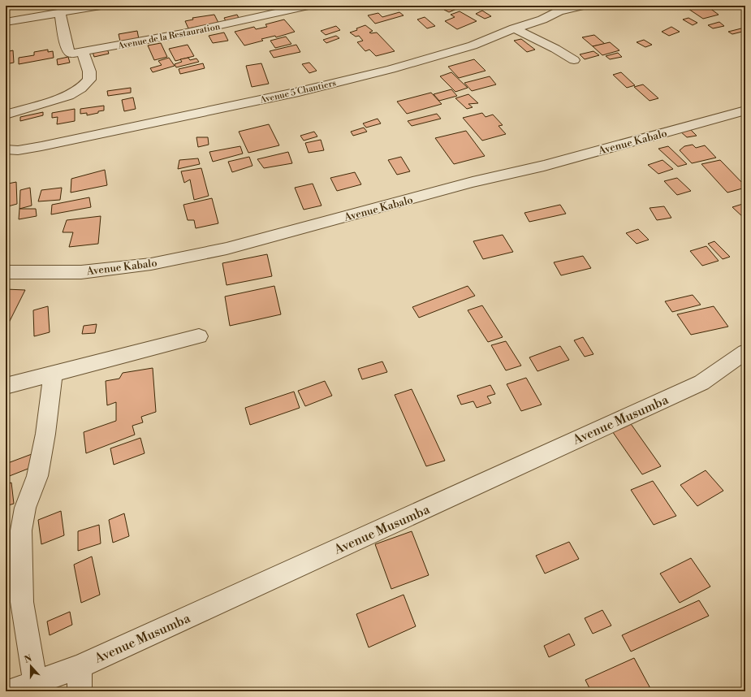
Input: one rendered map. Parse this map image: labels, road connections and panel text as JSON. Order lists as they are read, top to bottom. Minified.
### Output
{"streets":{"street":["Avenue de la Restauration","Avenue 5 Chantiers","Avenue Kabalo","Avenue Musumba"]},"north":"top"}
